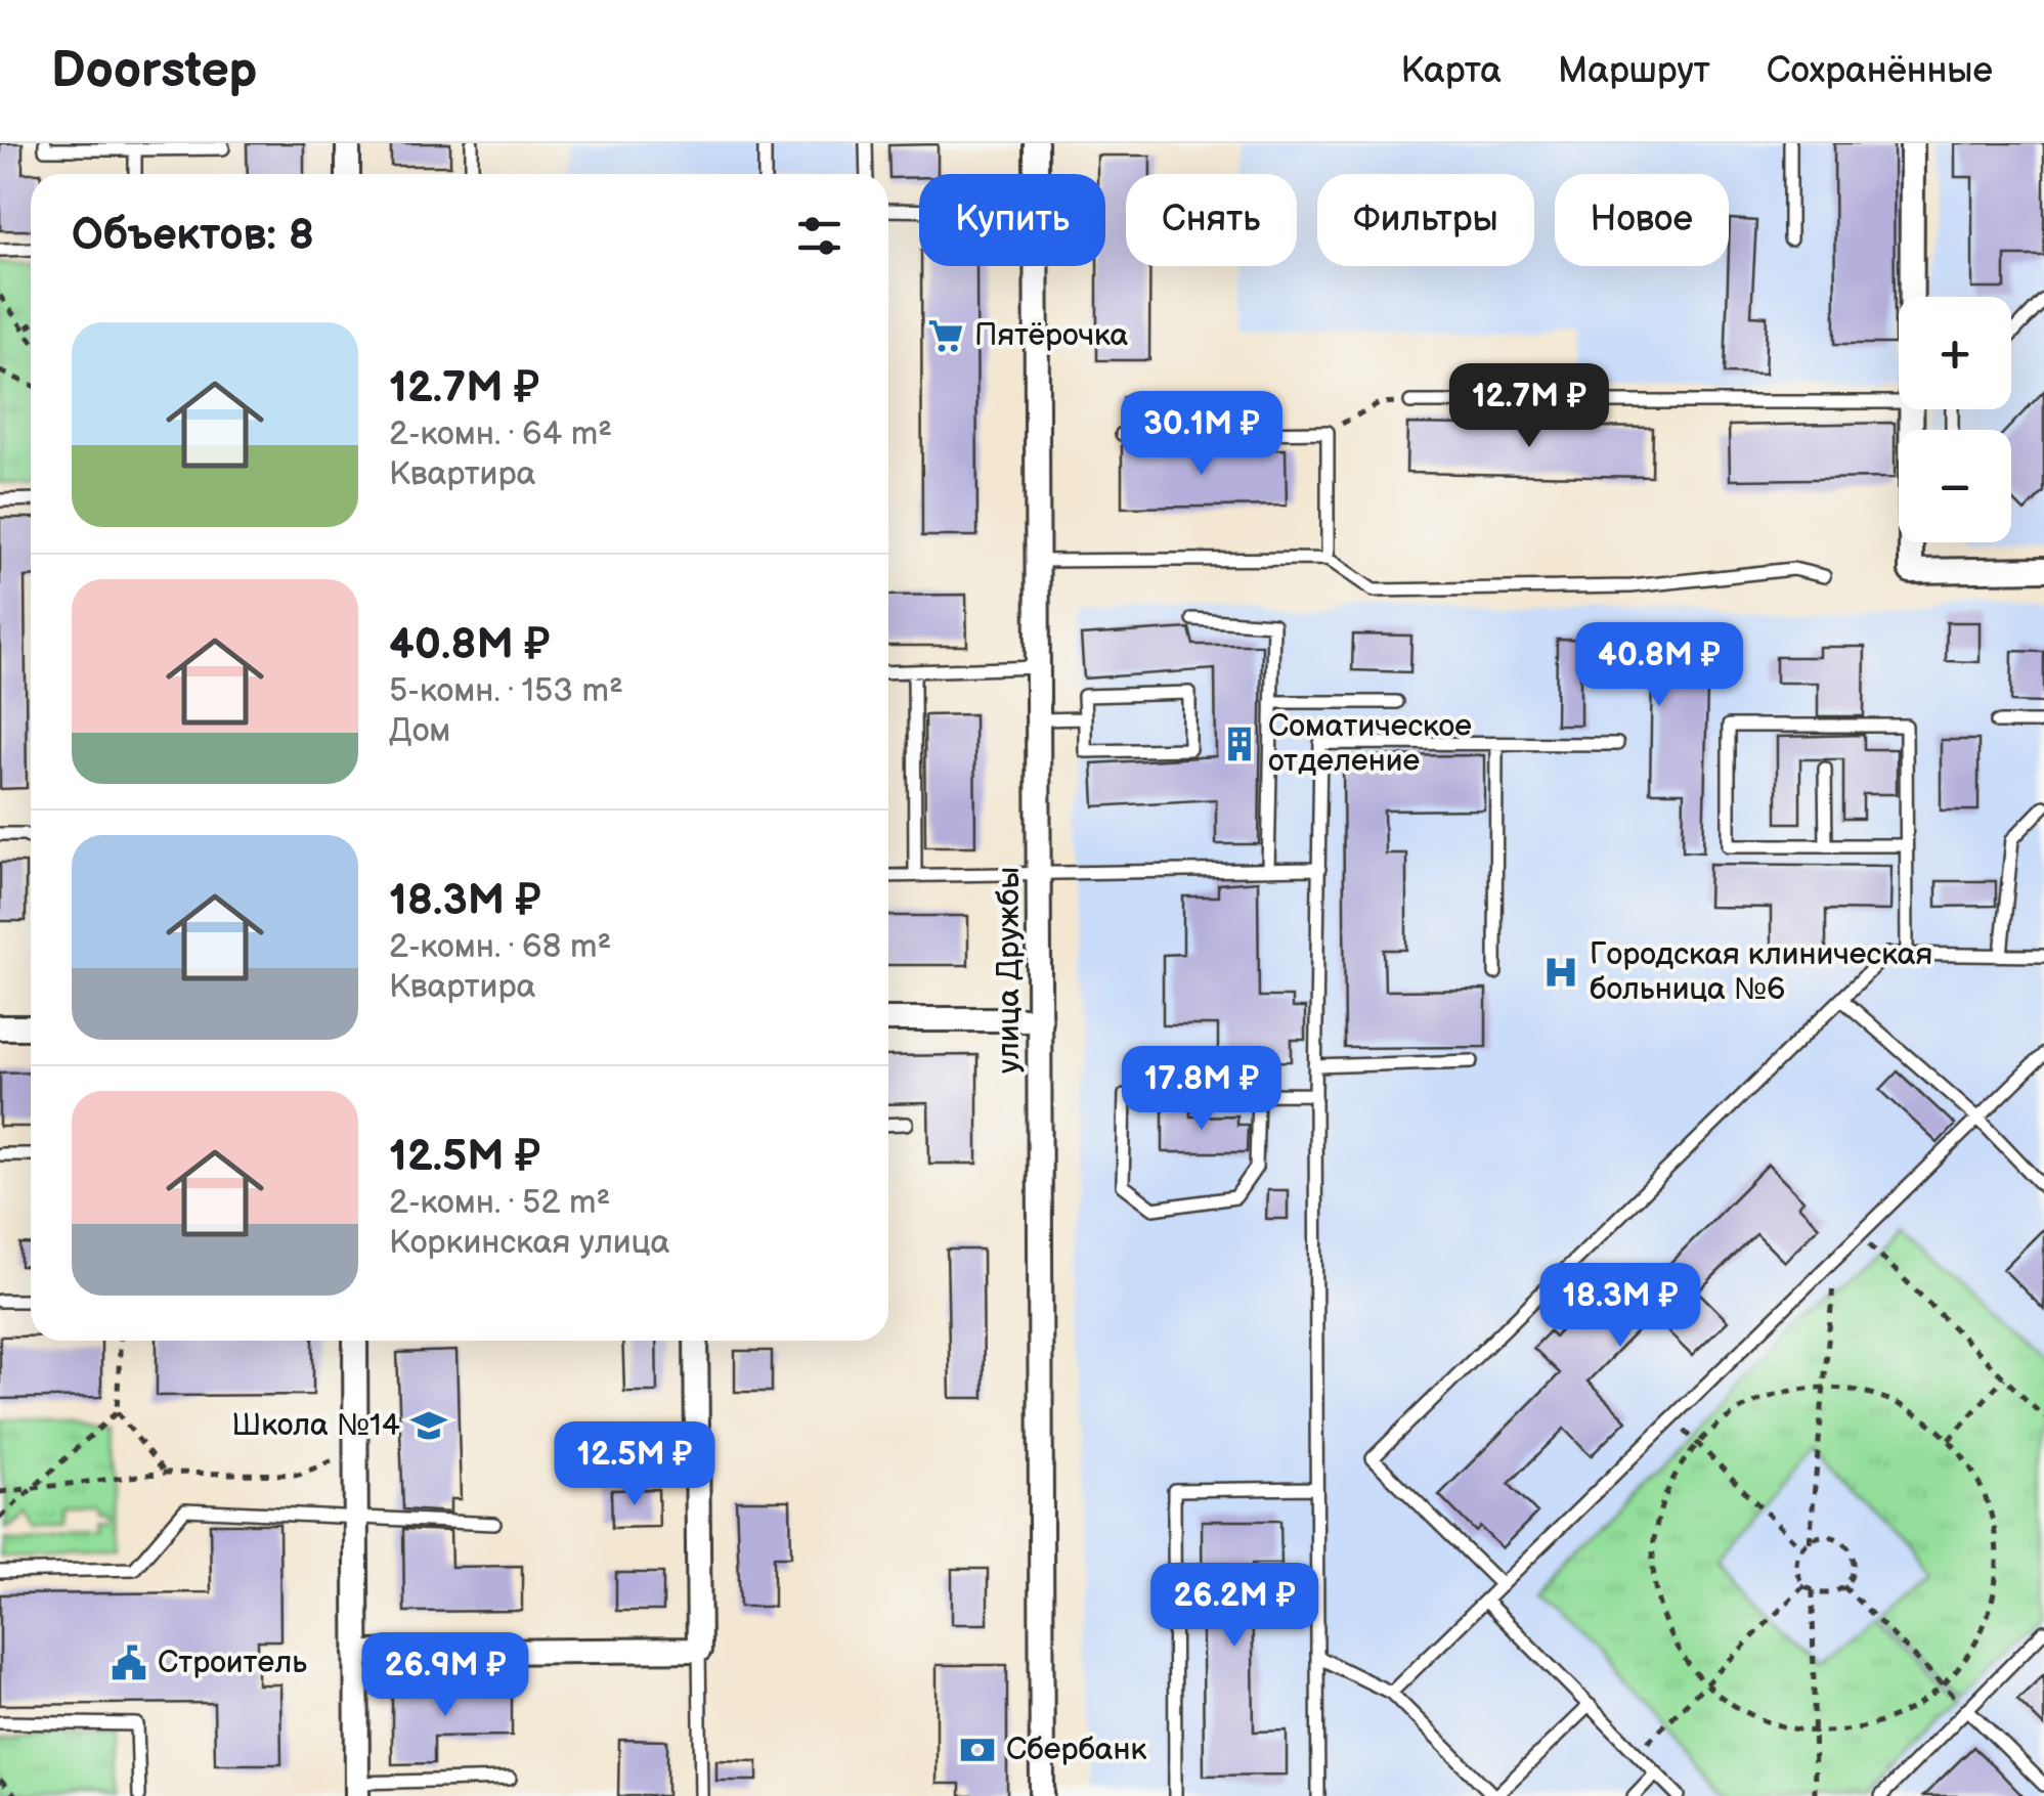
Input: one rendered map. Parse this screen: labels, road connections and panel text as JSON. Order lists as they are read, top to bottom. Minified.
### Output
{"streets":{"street":["улица Дружбы"]},"places":{"supermarket":["Пятёрочка"],"building":["Соматическое отделение"],"hospital":["Городская клиническая больница №6"],"school or university":["Школа №14"],"public building":["Строитель"],"bank":["Сбербанк"]},"page":{"header":"Doorstep","nav":["Карта","Маршрут","Сохранённые"],"chip":["Купить","Снять","Фильтры","Новое"],"heading":"Объектов: 8","map_buttons":["+","−"],"list":[{"name":"12.7M ₽","note":"2-комн. · 64 m² · Квартира"},{"name":"40.8M ₽","note":"5-комн. · 153 m² · Дом"},{"name":"18.3M ₽","note":"2-комн. · 68 m² · Квартира"},{"name":"12.5M ₽","note":"2-комн. · 52 m² · Коркинская улица"}],"price":["12.7M ₽","30.1M ₽","40.8M ₽","17.8M ₽","18.3M ₽","12.5M ₽","26.2M ₽","26.9M ₽"]}}
